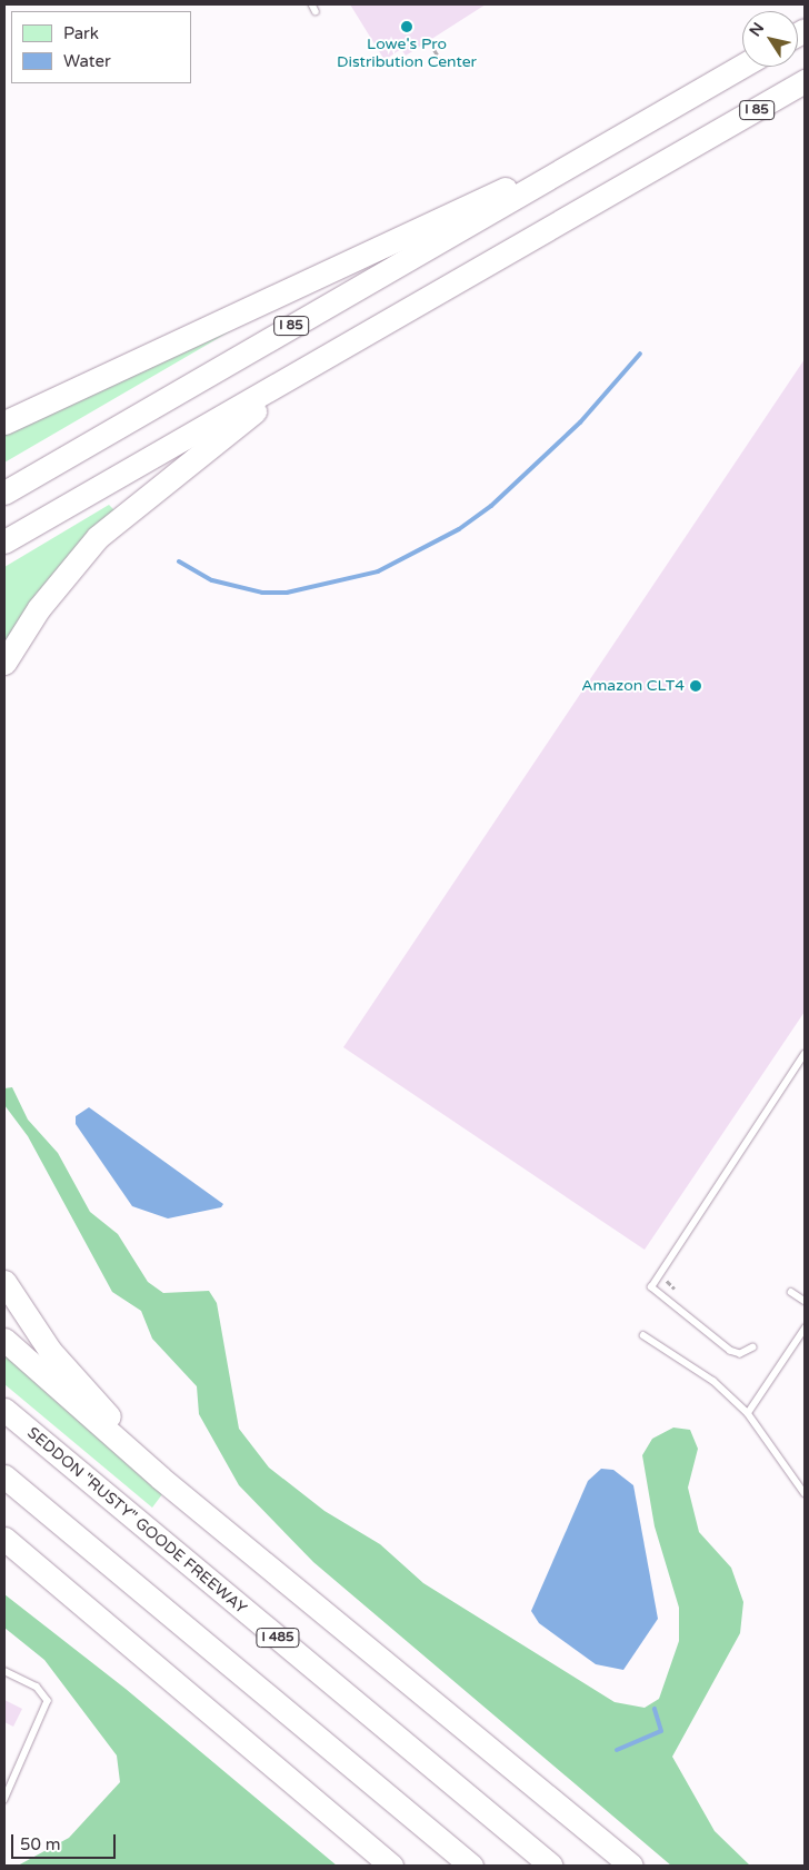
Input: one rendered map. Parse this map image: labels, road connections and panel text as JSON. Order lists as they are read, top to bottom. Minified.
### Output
{"streets":{"highway":["I 85","SEDDON \"RUSTY\" GOODE FREEWAY","I 485"]},"places":["Lowe's Pro Distribution Center","Amazon CLT4"],"legend":["Park","Water"],"scale_bar":"50 m","north":"top left"}
